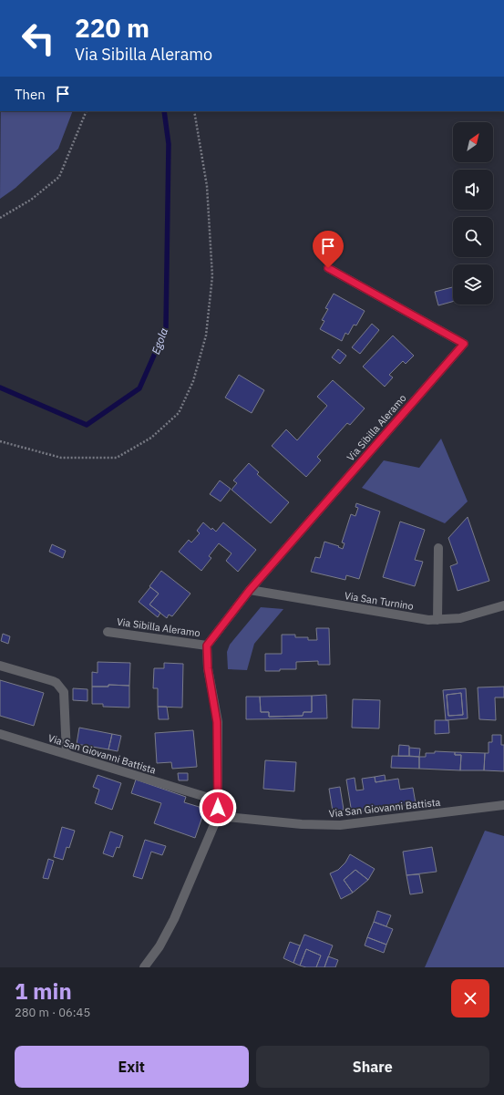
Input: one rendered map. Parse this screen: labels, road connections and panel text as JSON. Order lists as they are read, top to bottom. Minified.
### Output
{"streets":{"street":["Via Sibilla Aleramo","Via San Turnino","Via San Giovanni Battista"]},"crossings":[["Via Sibilla Aleramo","Via San Turnino"],["Via Sibilla Aleramo","Via San Giovanni Battista"]],"water":["Egola"],"north":"top right","page":{"turn":["220 m","Via Sibilla Aleramo"],"then":"Then","heading":["1 min","280 m · 06:45"],"buttons":["Exit","Share"]}}
